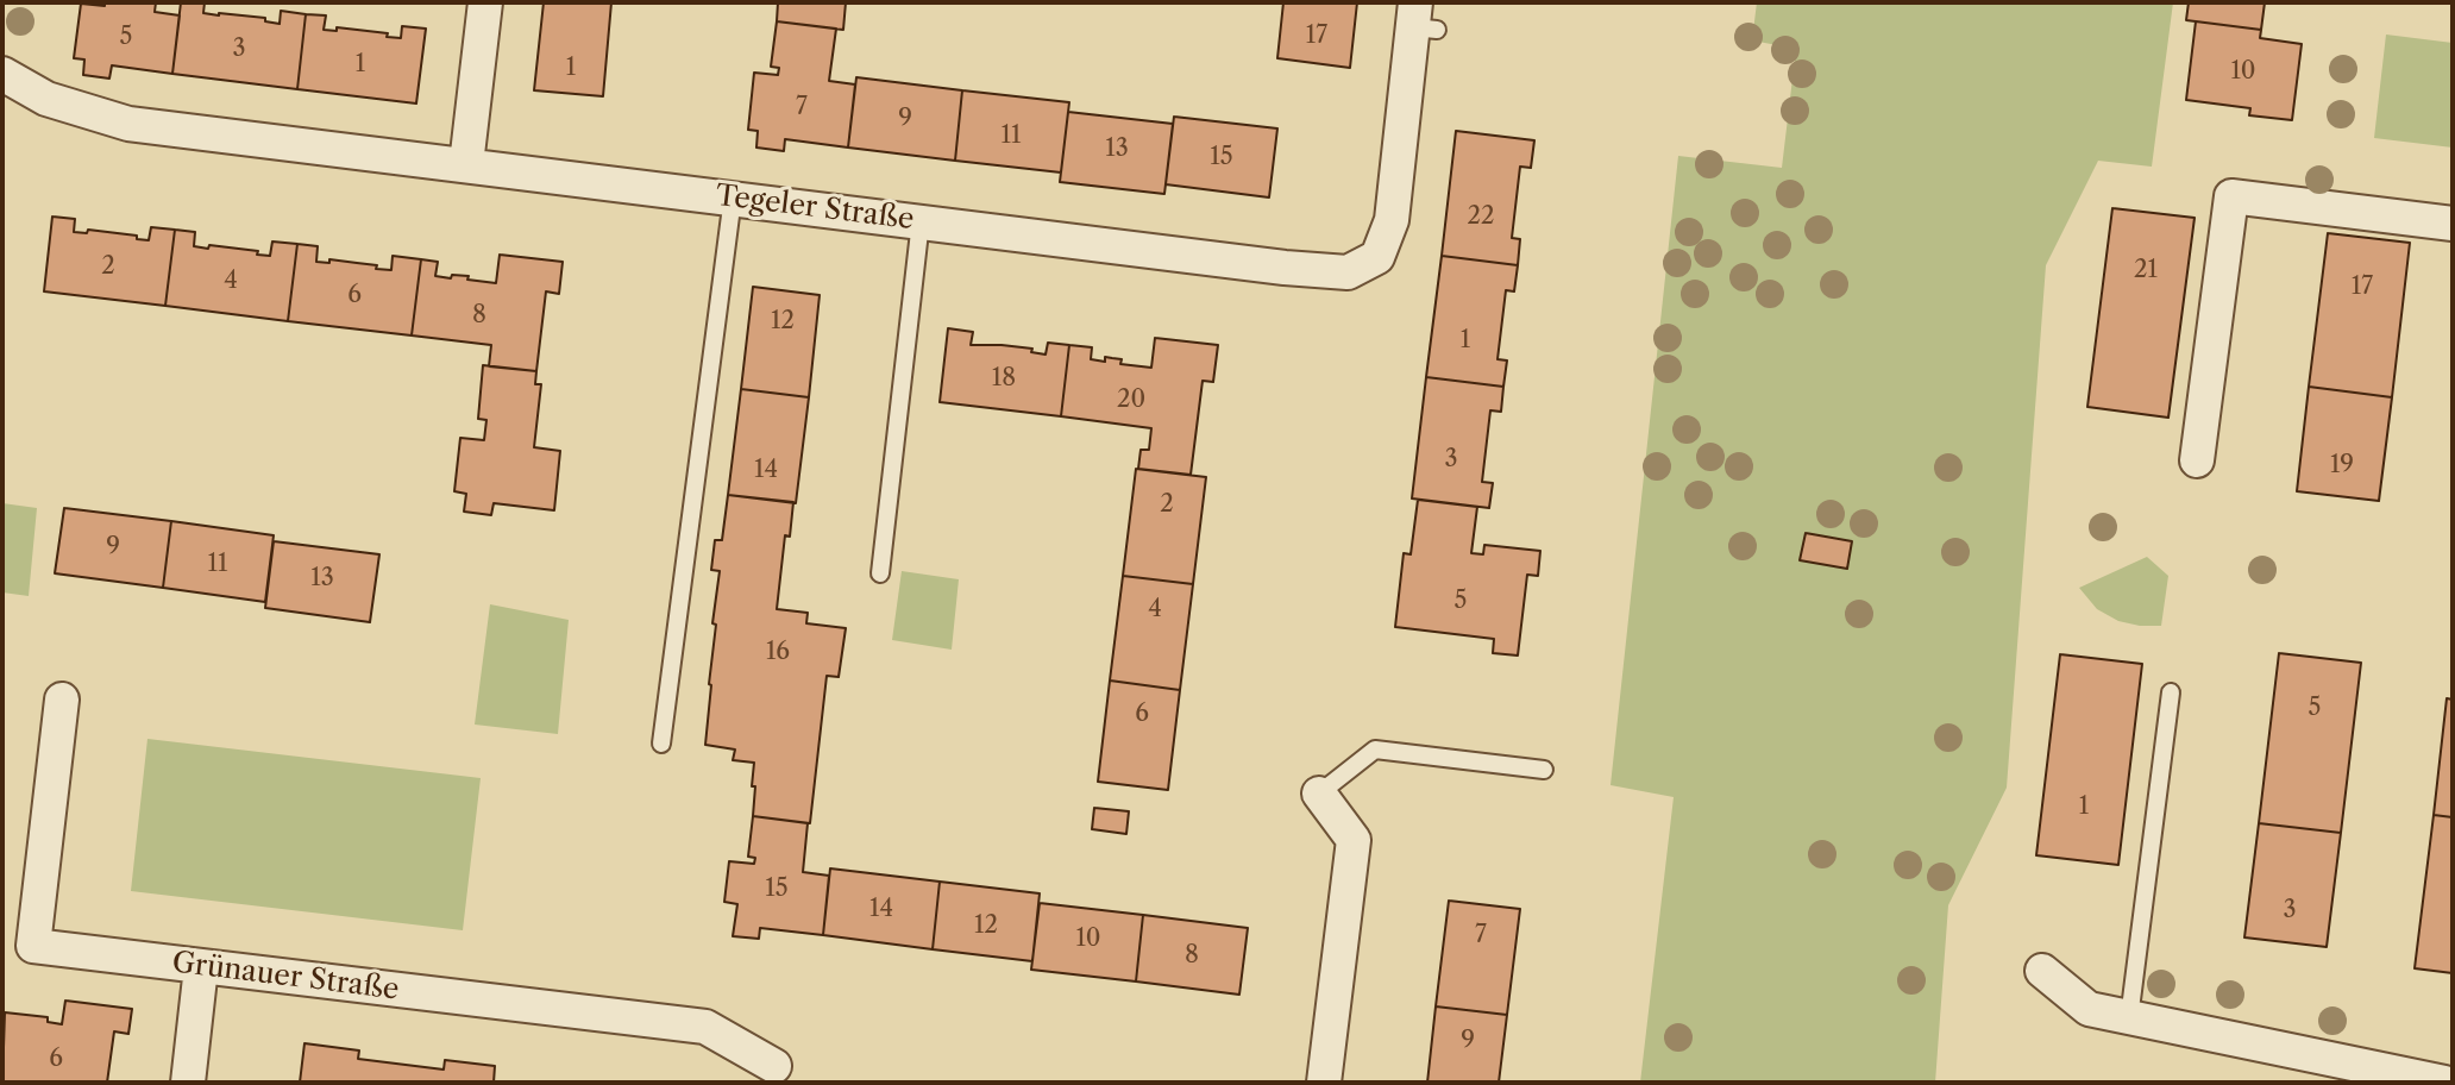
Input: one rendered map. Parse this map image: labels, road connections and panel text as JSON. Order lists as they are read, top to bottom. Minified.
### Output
{"streets":{"street":["Tegeler Straße","Grünauer Straße"]},"house_numbers":["17","5","3","1","1","10","7","9","11","13","15","22","2","21","4","17","6","8","12","1","18","20","3","19","14","2","9","11","13","5","4","16","5","6","1","15","14","3","12","7","10","8","9","6"]}
